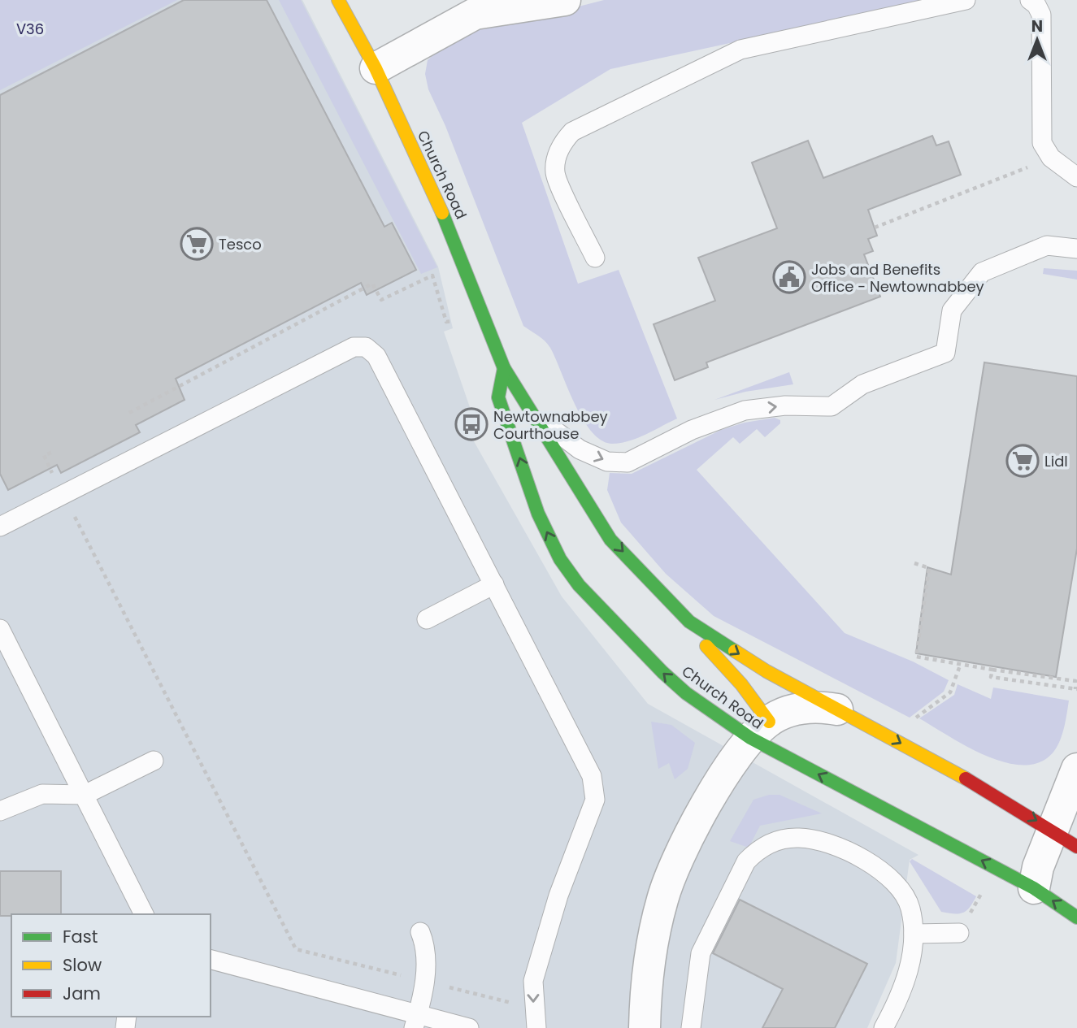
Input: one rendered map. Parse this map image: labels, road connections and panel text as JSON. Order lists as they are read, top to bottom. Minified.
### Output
{"streets":{"street":["Church Road"]},"parks":["V36"],"places":{"supermarket":["Tesco","Lidl"],"public building":["Jobs and Benefits Office - Newtownabbey"],"bus stop":["Newtownabbey Courthouse"]},"legend":["Fast","Slow","Jam"],"north":"top"}
